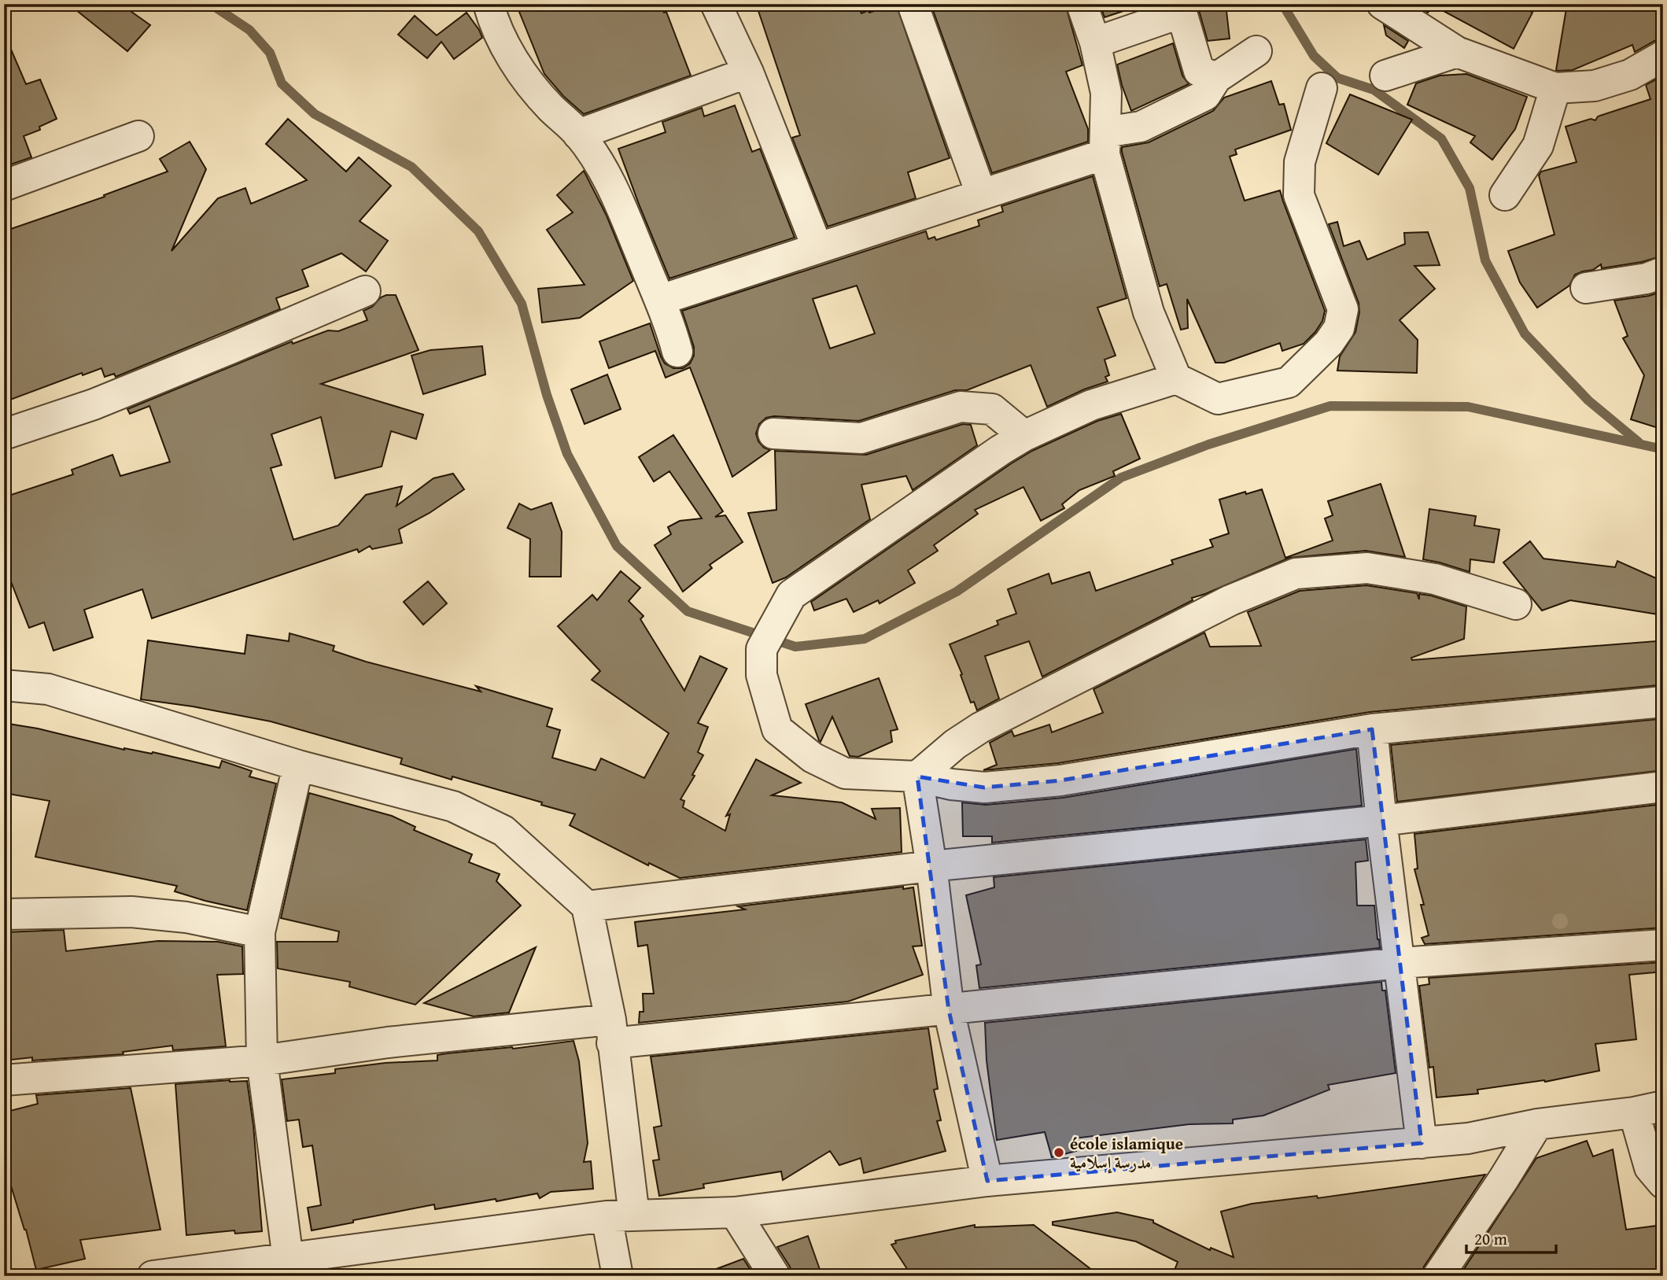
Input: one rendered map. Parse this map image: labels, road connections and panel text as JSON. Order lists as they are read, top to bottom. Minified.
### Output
{"places":["école islamique مدرسة إسلامية"],"scale_bar":"20 m"}
